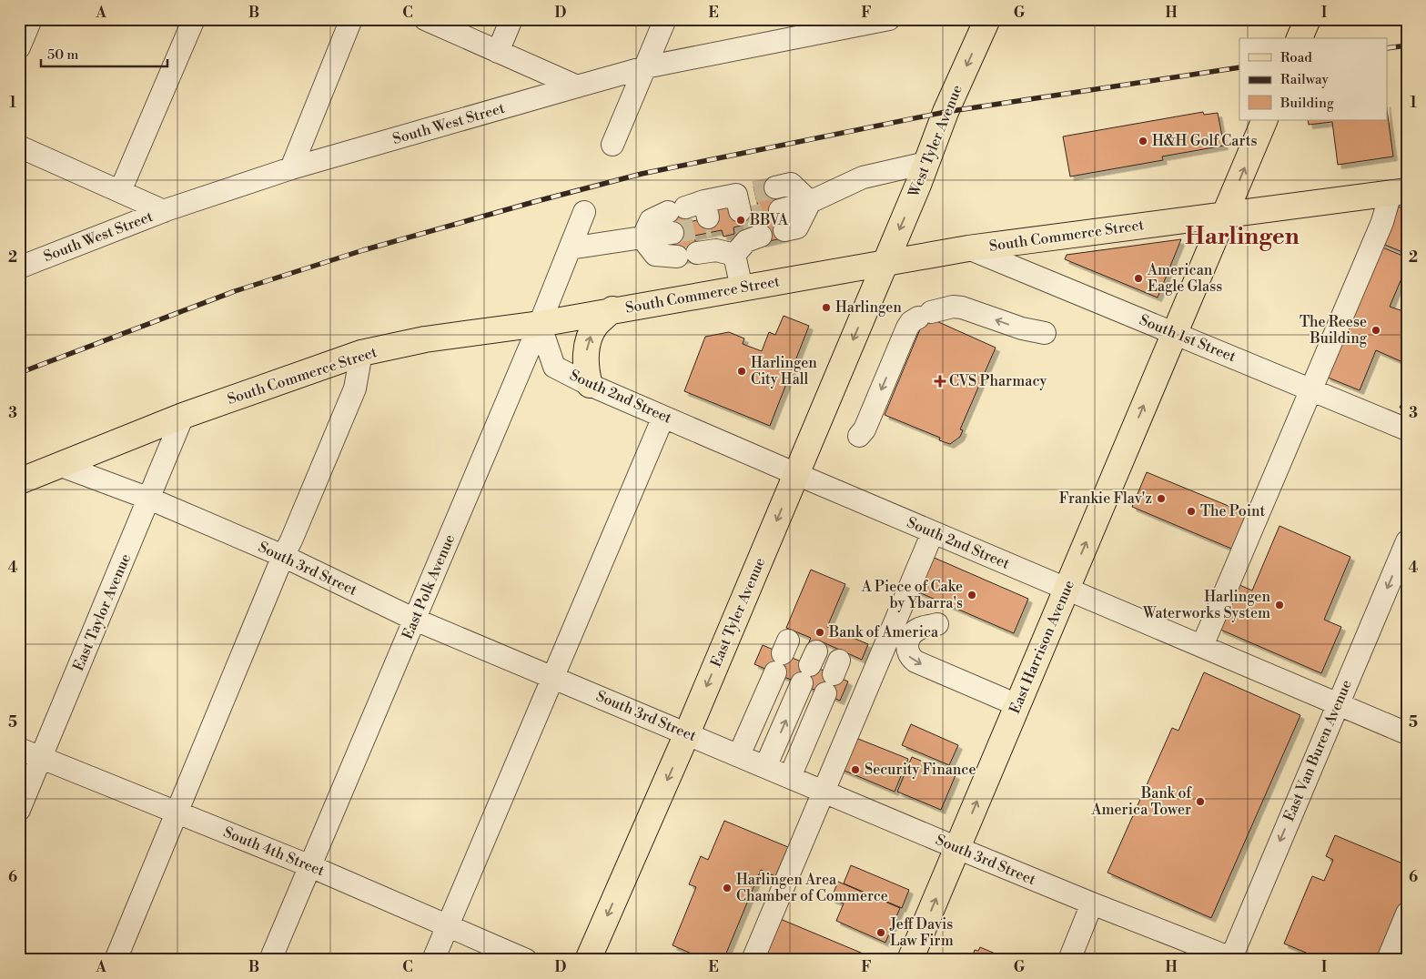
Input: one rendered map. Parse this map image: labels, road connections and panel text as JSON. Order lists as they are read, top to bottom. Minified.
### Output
{"streets":{"main road":["West Tyler Avenue","South Commerce Street","East Tyler Avenue","East Harrison Avenue"],"street":["South West Street","South 1st Street","South 2nd Street","South 3rd Street","East Polk Avenue","East Taylor Avenue","East Van Buren Avenue","South 4th Street"]},"crossings":[["West Tyler Avenue","South Commerce Street"],["West Tyler Avenue","East Tyler Avenue"],["South Commerce Street","South 1st Street"],["South Commerce Street","South 2nd Street"],["South Commerce Street","South 3rd Street"],["South Commerce Street","East Polk Avenue"],["South Commerce Street","East Taylor Avenue"],["South Commerce Street","East Tyler Avenue"],["South Commerce Street","East Harrison Avenue"],["South 1st Street","East Harrison Avenue"],["South 2nd Street","East Polk Avenue"],["South 2nd Street","East Tyler Avenue"],["South 2nd Street","East Harrison Avenue"],["South 2nd Street","East Van Buren Avenue"],["South 3rd Street","East Polk Avenue"],["South 3rd Street","East Taylor Avenue"],["South 3rd Street","East Tyler Avenue"],["South 3rd Street","East Harrison Avenue"],["South 3rd Street","East Van Buren Avenue"],["East Polk Avenue","South 4th Street"],["East Taylor Avenue","South 4th Street"]],"one_way":["West Tyler Avenue","East Tyler Avenue","East Harrison Avenue"],"districts":["Harlingen"],"places":{"other":["H&H Golf Carts","BBVA","American Eagle Glass","Harlingen","The Reese Building","Harlingen City Hall","Frankie Flav'z","The Point","A Piece of Cake by Ybarra's","Harlingen Waterworks System","Bank of America","Security Finance","Bank of America Tower","Harlingen Area Chamber of Commerce","Jeff Davis Law Firm"],"health":["CVS Pharmacy"]},"legend":["Road","Railway","Building"],"scale_bar":"50 m","grid":{"columns":["A","B","C","D","E","F","G","H","I"],"rows":["1","2","3","4","5","6"]}}
